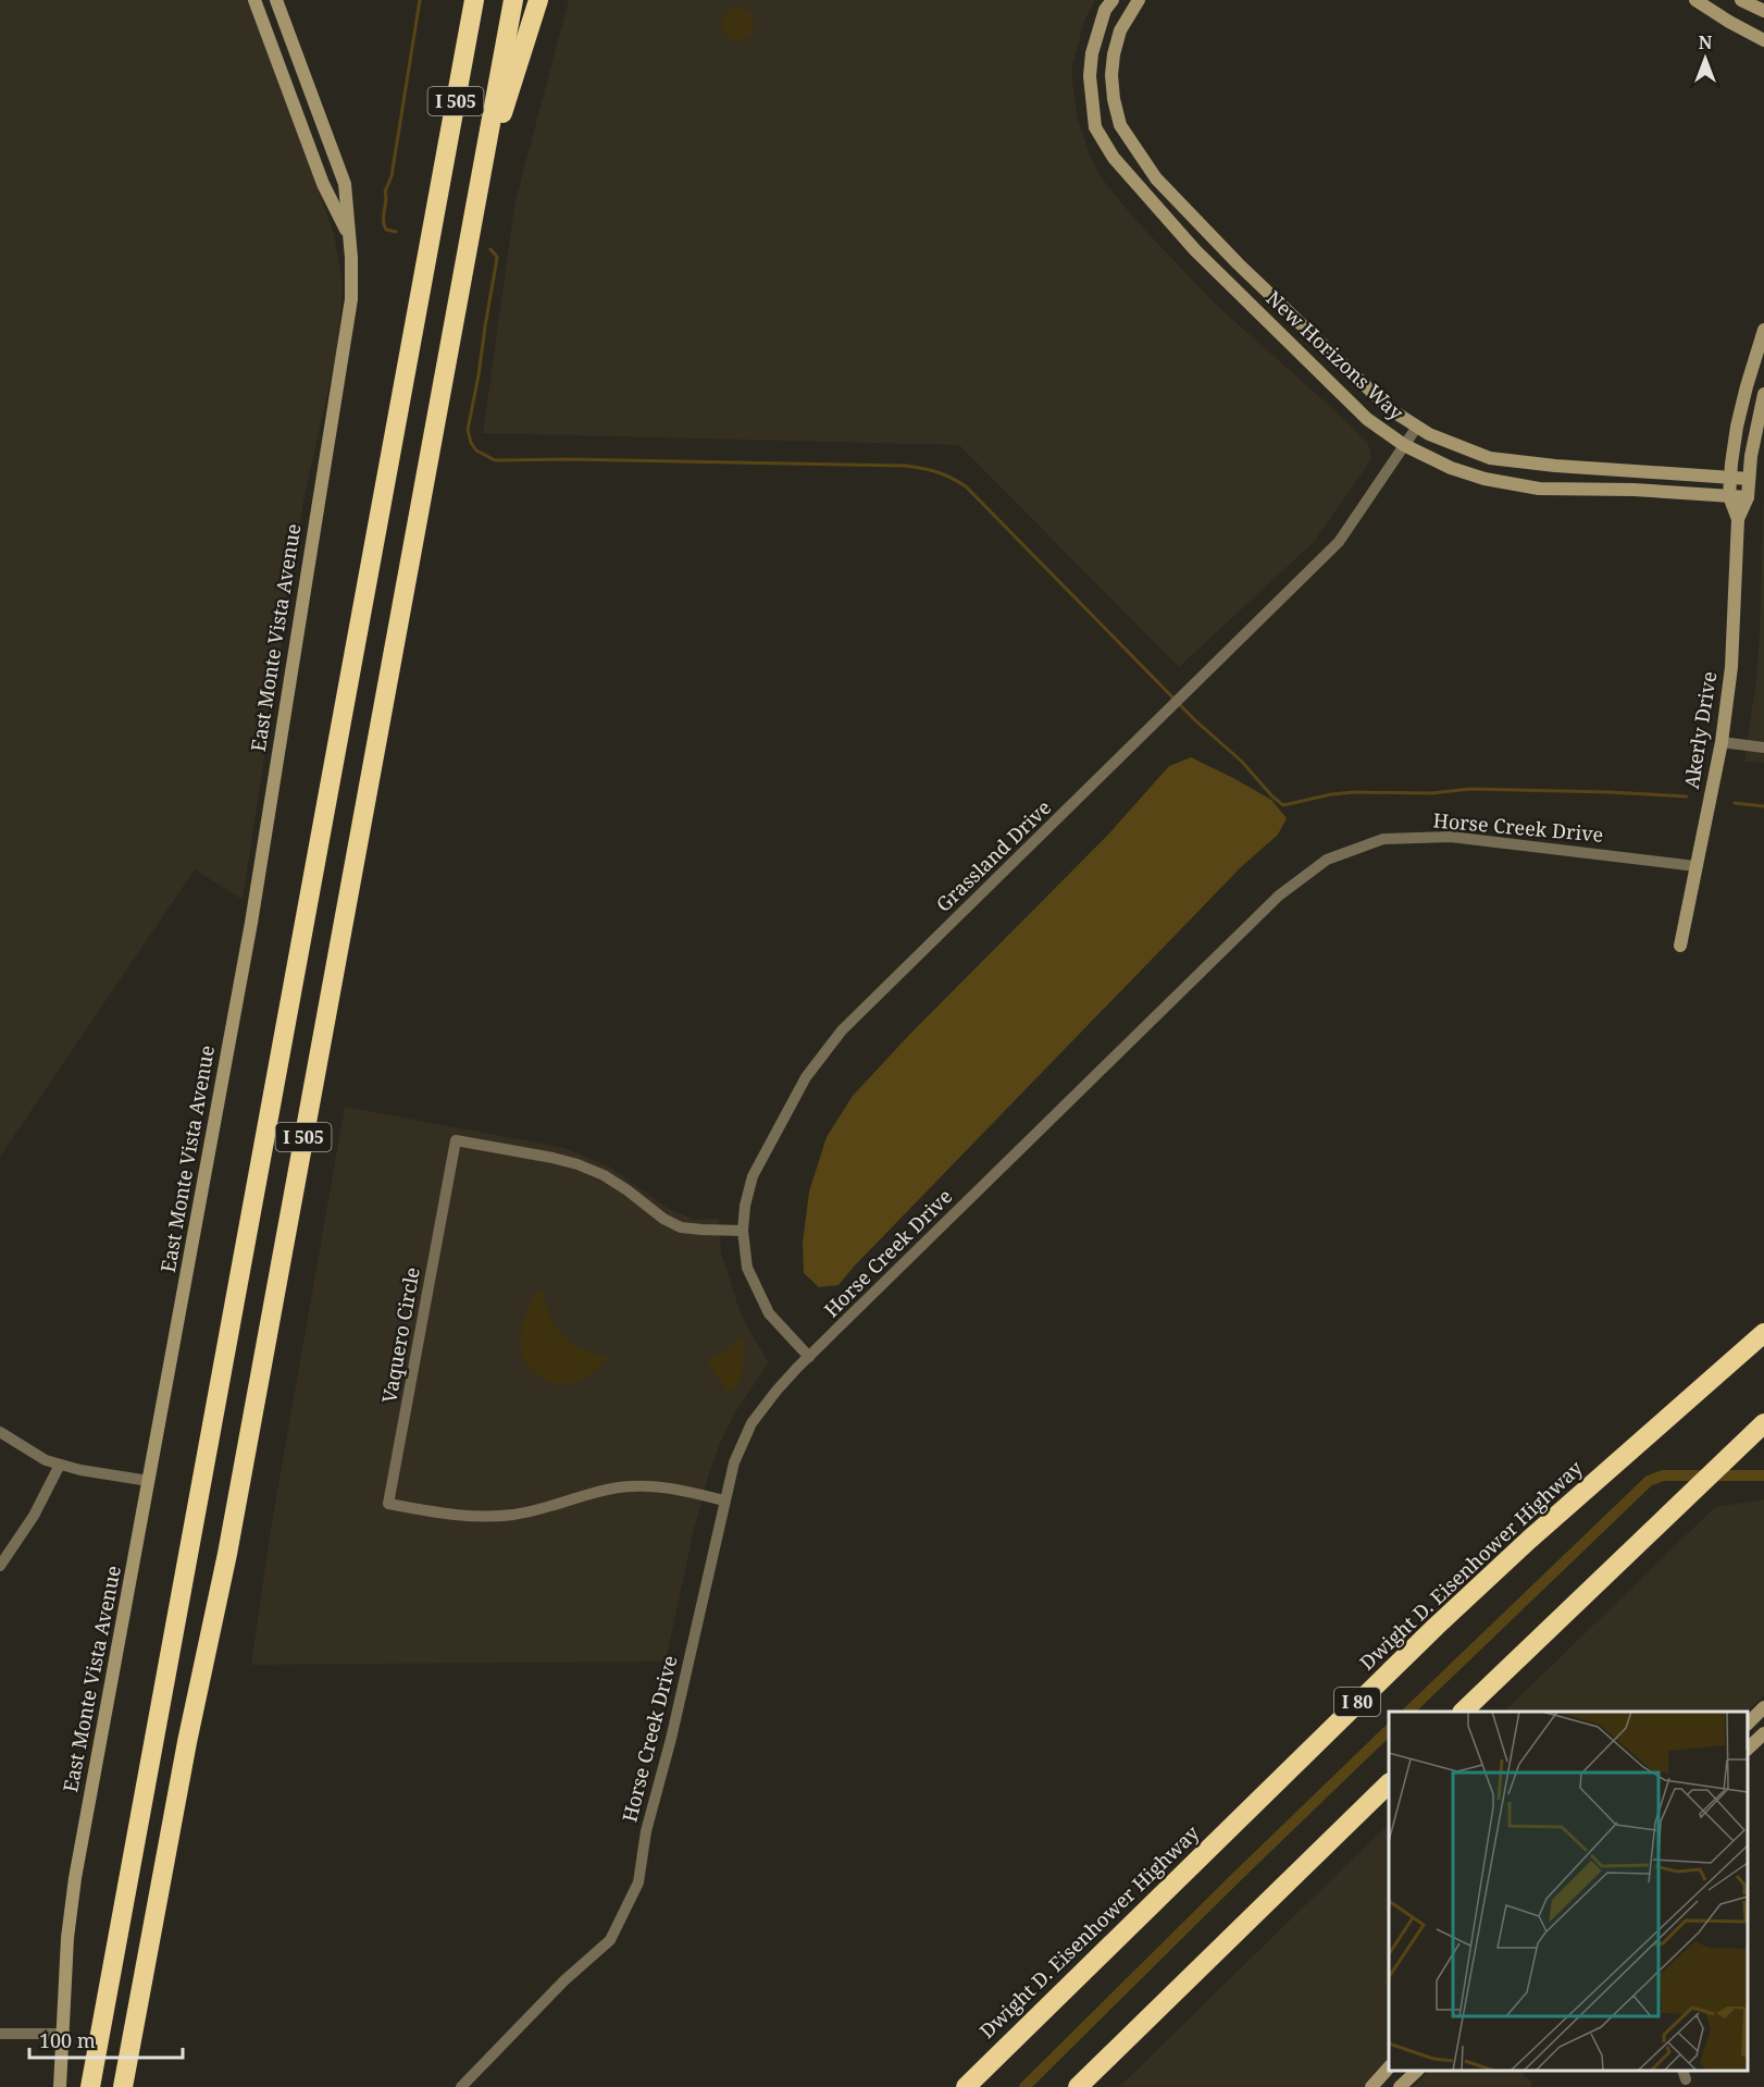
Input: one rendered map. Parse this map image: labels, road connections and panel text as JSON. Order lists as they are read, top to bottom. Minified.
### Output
{"streets":{"highway":["I 505","Dwight D. Eisenhower Highway","I 80"],"street":["New Horizons Way","East Monte Vista Avenue","Akerly Drive","Horse Creek Drive","Grassland Drive","Vaquero Circle"]},"crossings":[["New Horizons Way","Akerly Drive"],["New Horizons Way","Grassland Drive"],["Akerly Drive","Horse Creek Drive"],["Horse Creek Drive","Grassland Drive"],["Horse Creek Drive","Vaquero Circle"],["Grassland Drive","Vaquero Circle"]],"scale_bar":"100 m","north":"top"}
